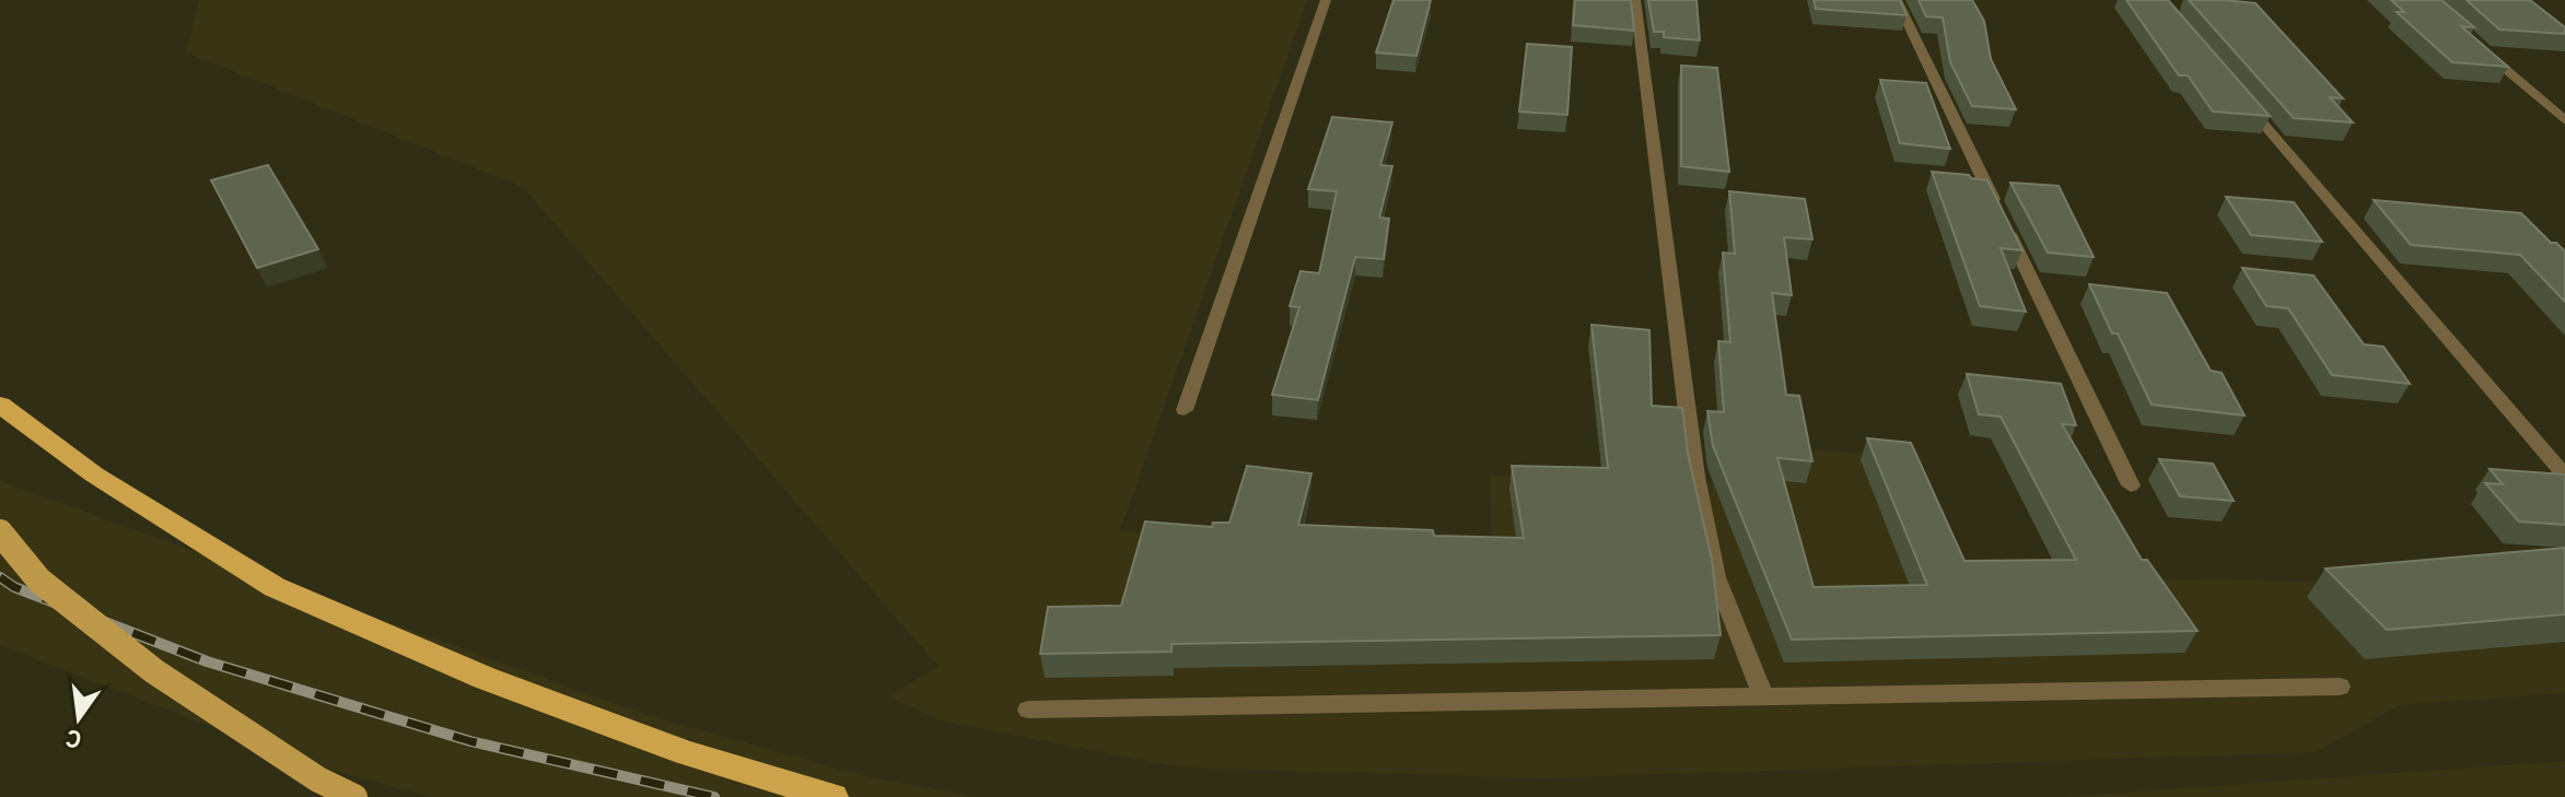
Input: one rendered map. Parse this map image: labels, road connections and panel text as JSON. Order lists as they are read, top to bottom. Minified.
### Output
{"north":"bottom"}
